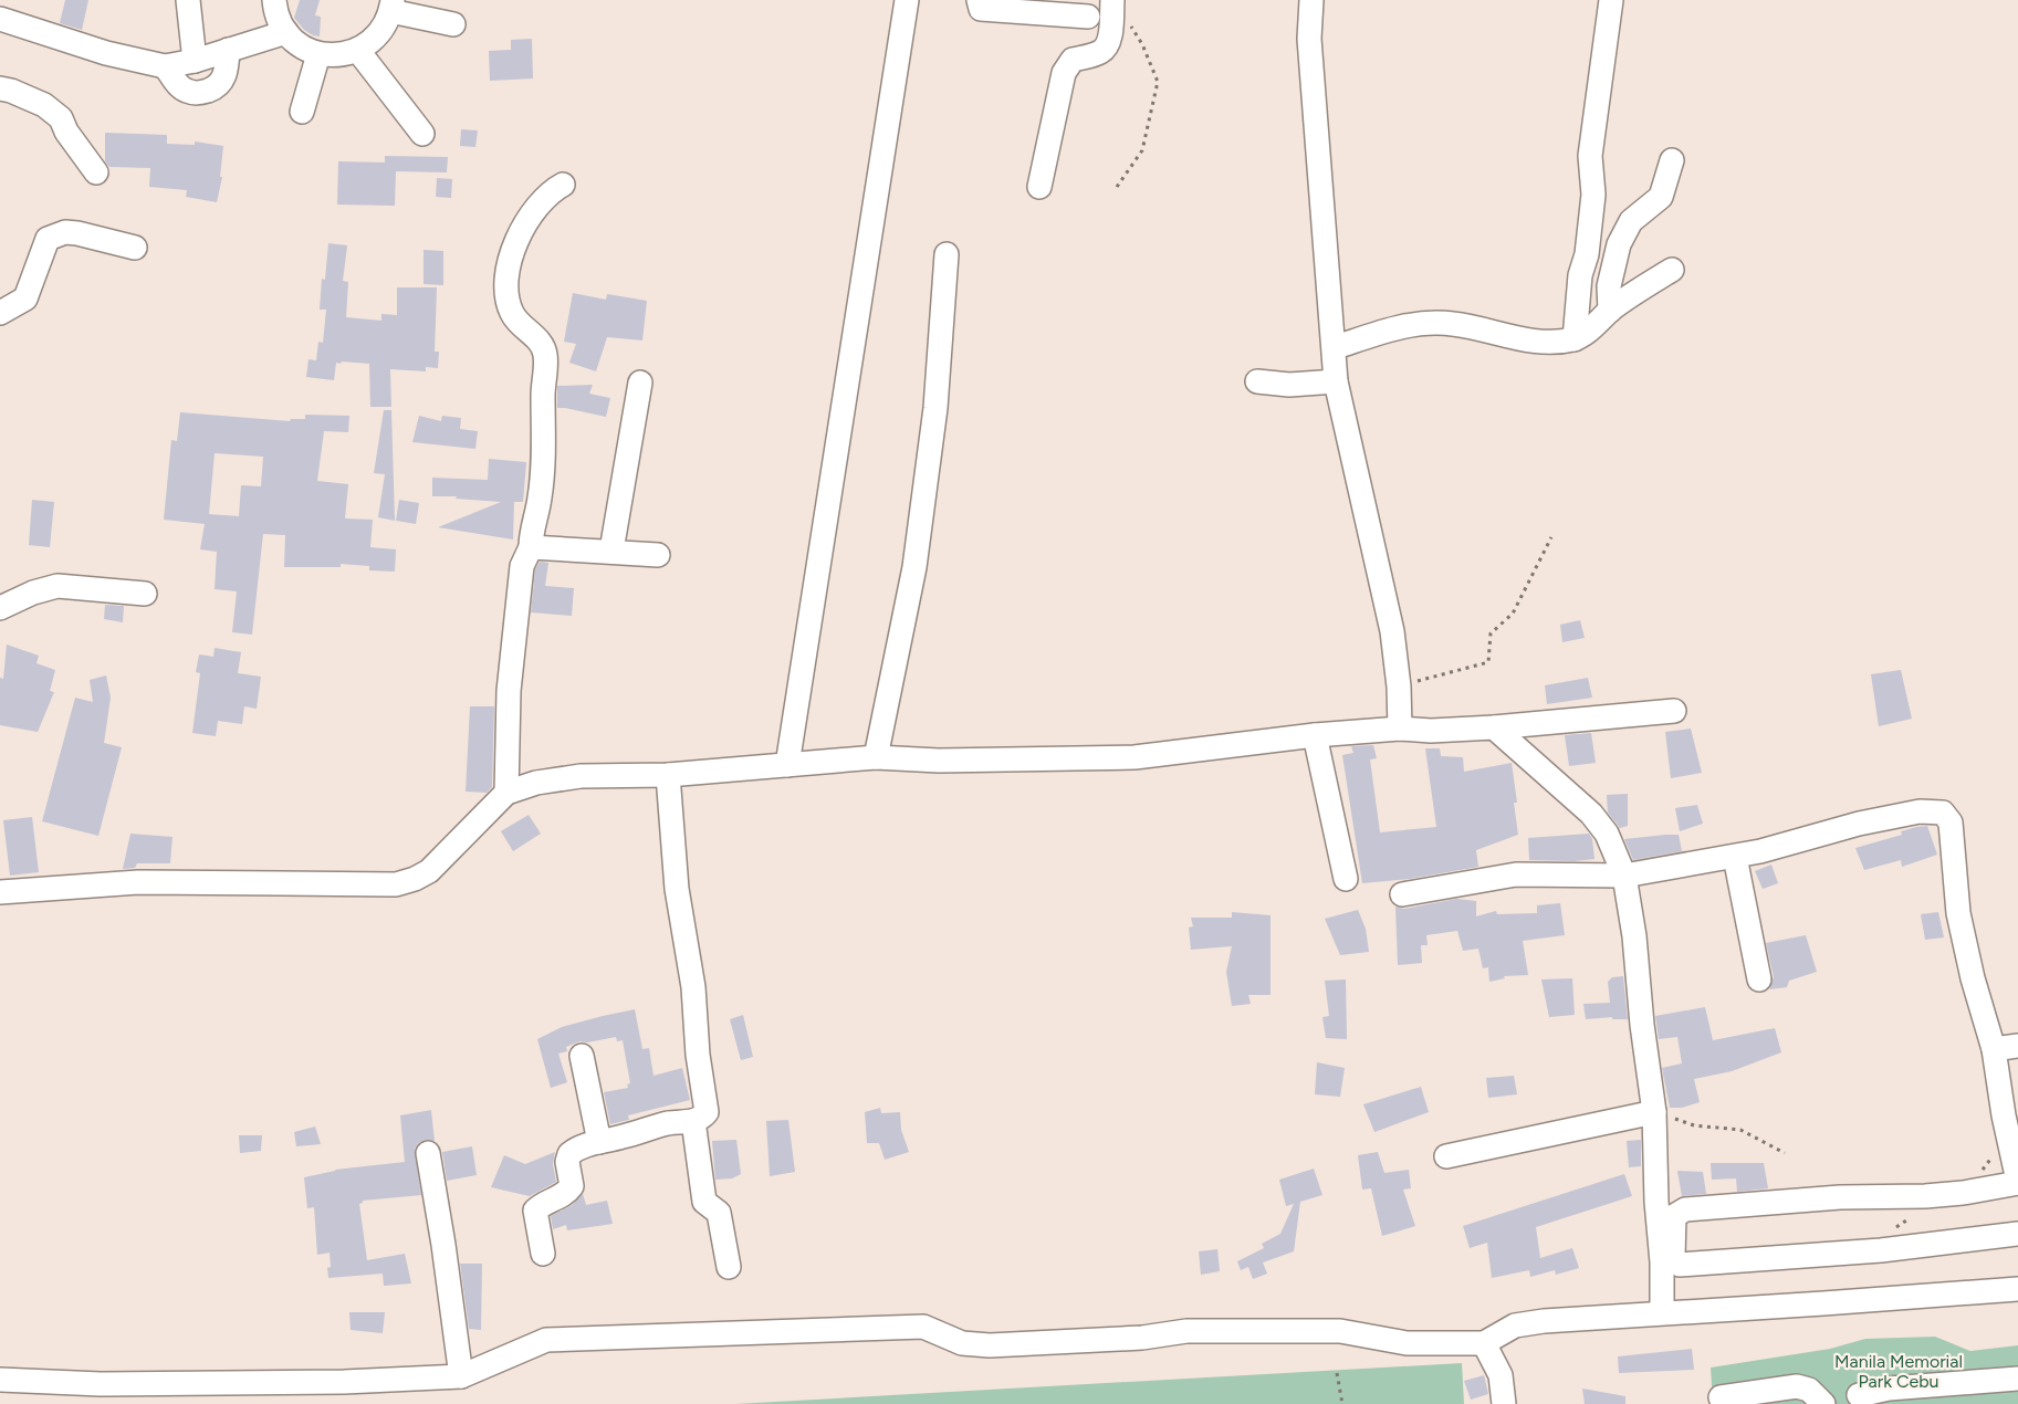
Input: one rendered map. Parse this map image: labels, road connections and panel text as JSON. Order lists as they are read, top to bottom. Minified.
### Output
{"parks":["Manila Memorial Park Cebu"]}
